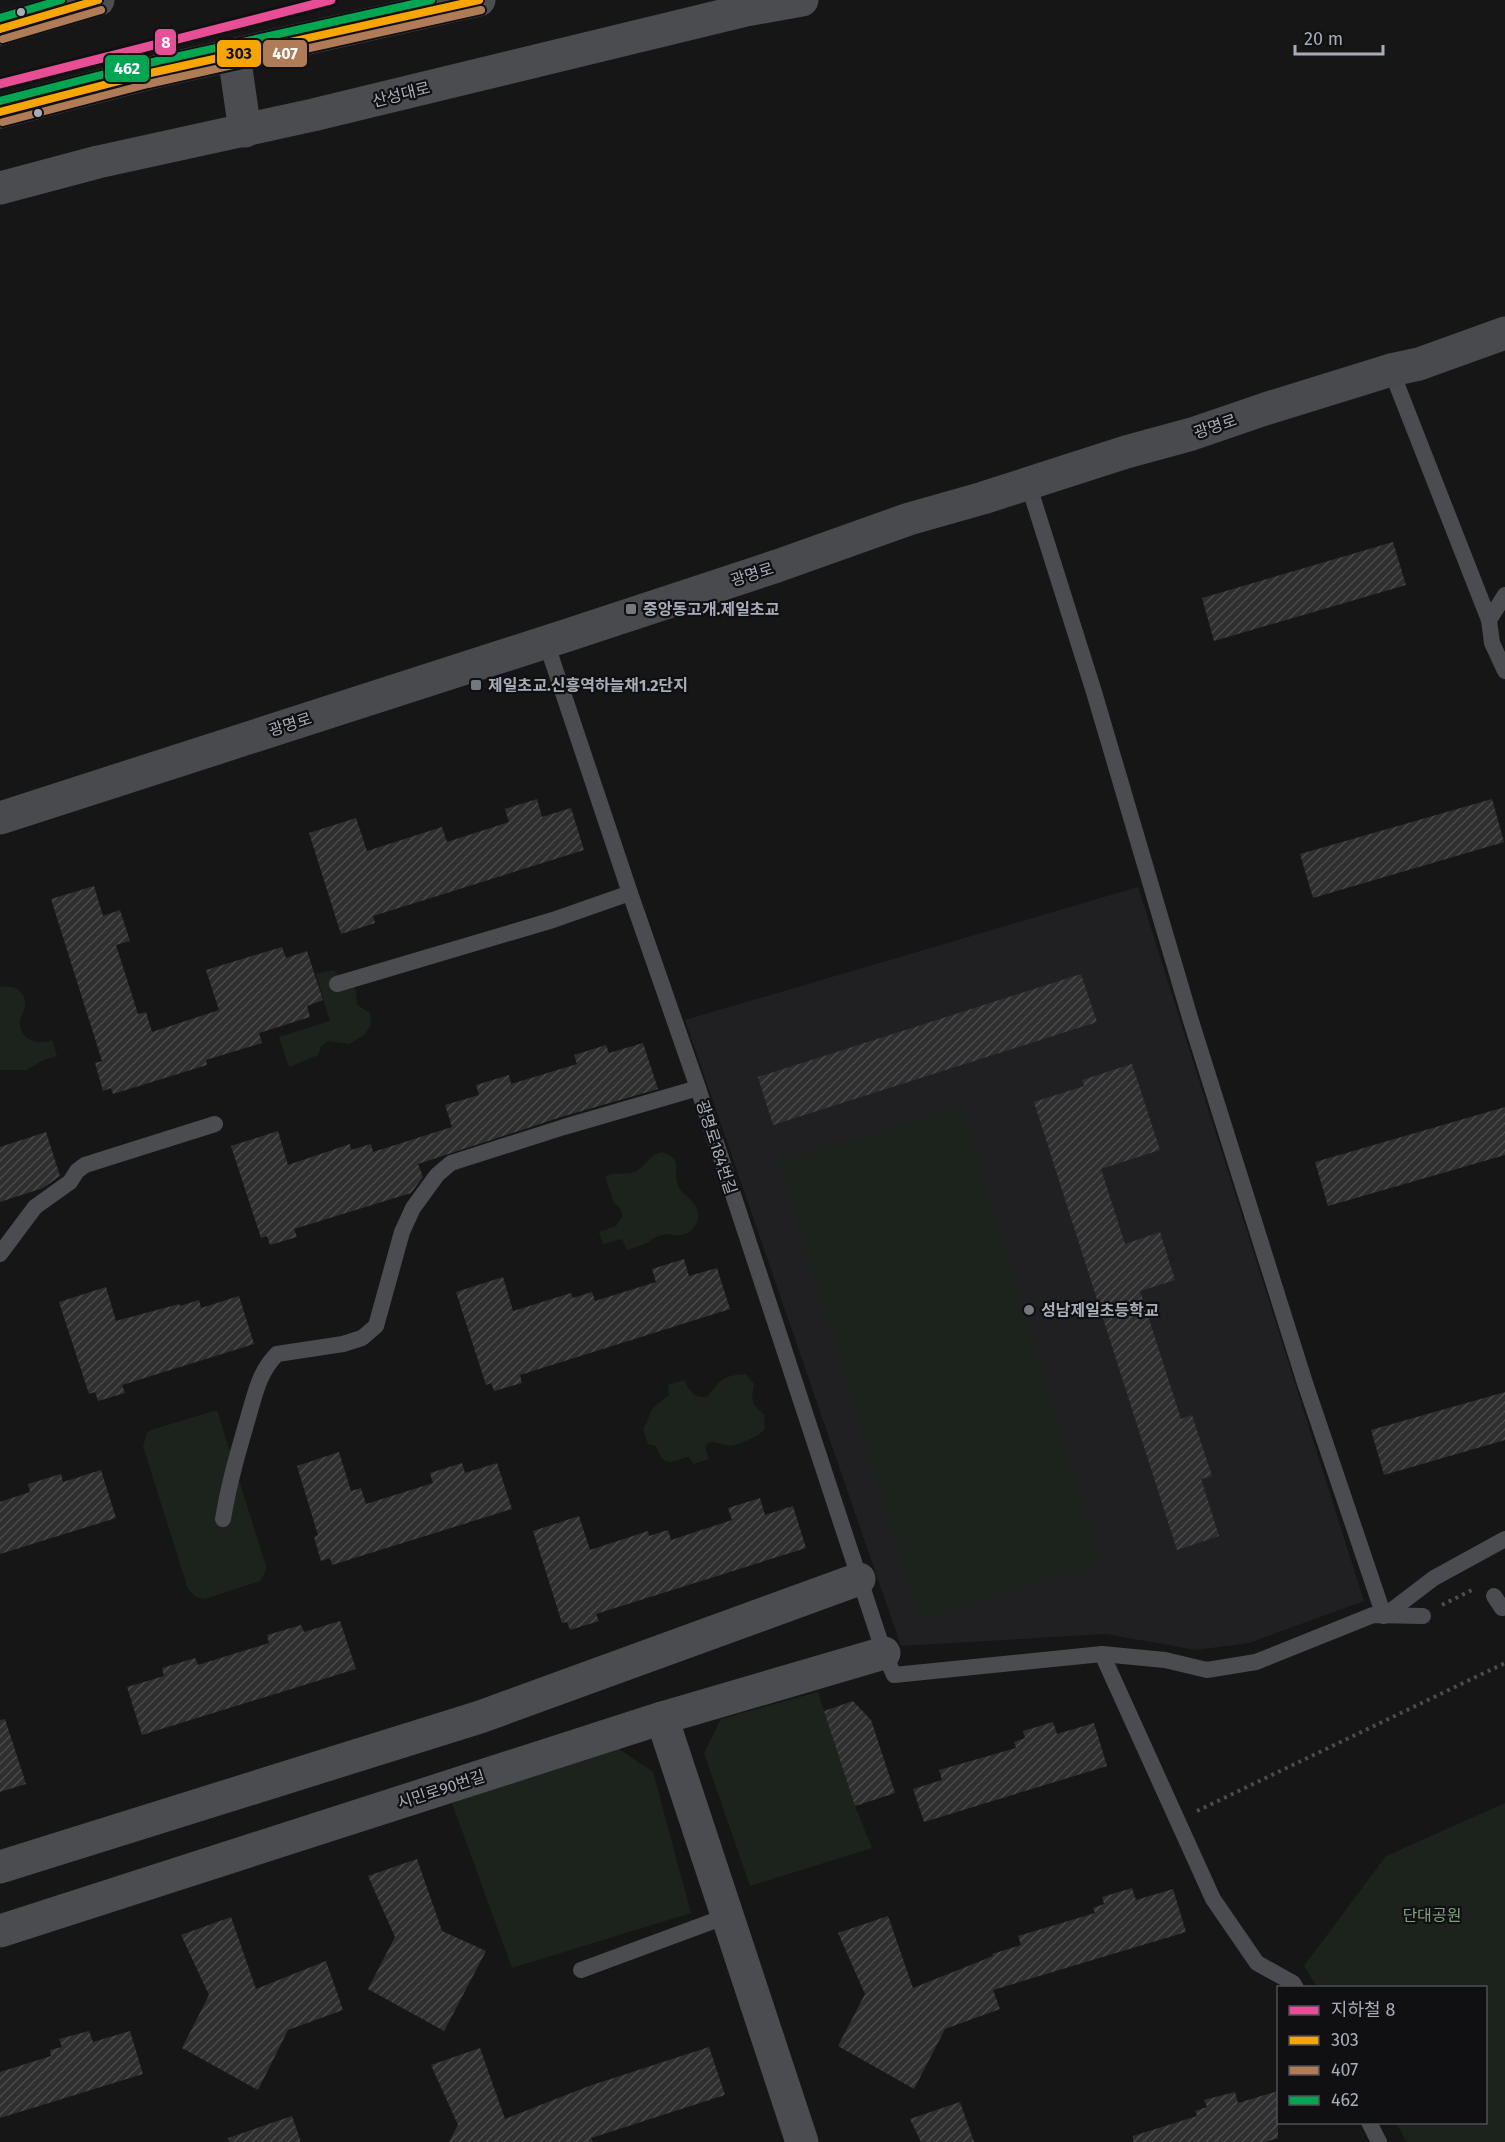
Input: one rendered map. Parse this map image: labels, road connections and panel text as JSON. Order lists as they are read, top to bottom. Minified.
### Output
{"streets":{"main road":["광명로"],"street":["산성대로","시민로90번길"],"lane":["광명로184번길"]},"crossings":[["광명로","광명로184번길"],["광명로184번길","시민로90번길"]],"parks":["단대공원"],"places":{"transit":["중앙동고개.제일초교","제일초교.신흥역하늘채1.2단지"],"other":["성남제일초등학교"]},"lines":["metro line 8","transit line 303","transit line 462","transit line 407"],"legend":["지하철 8","303","407","462"],"scale_bar":"20 m"}
